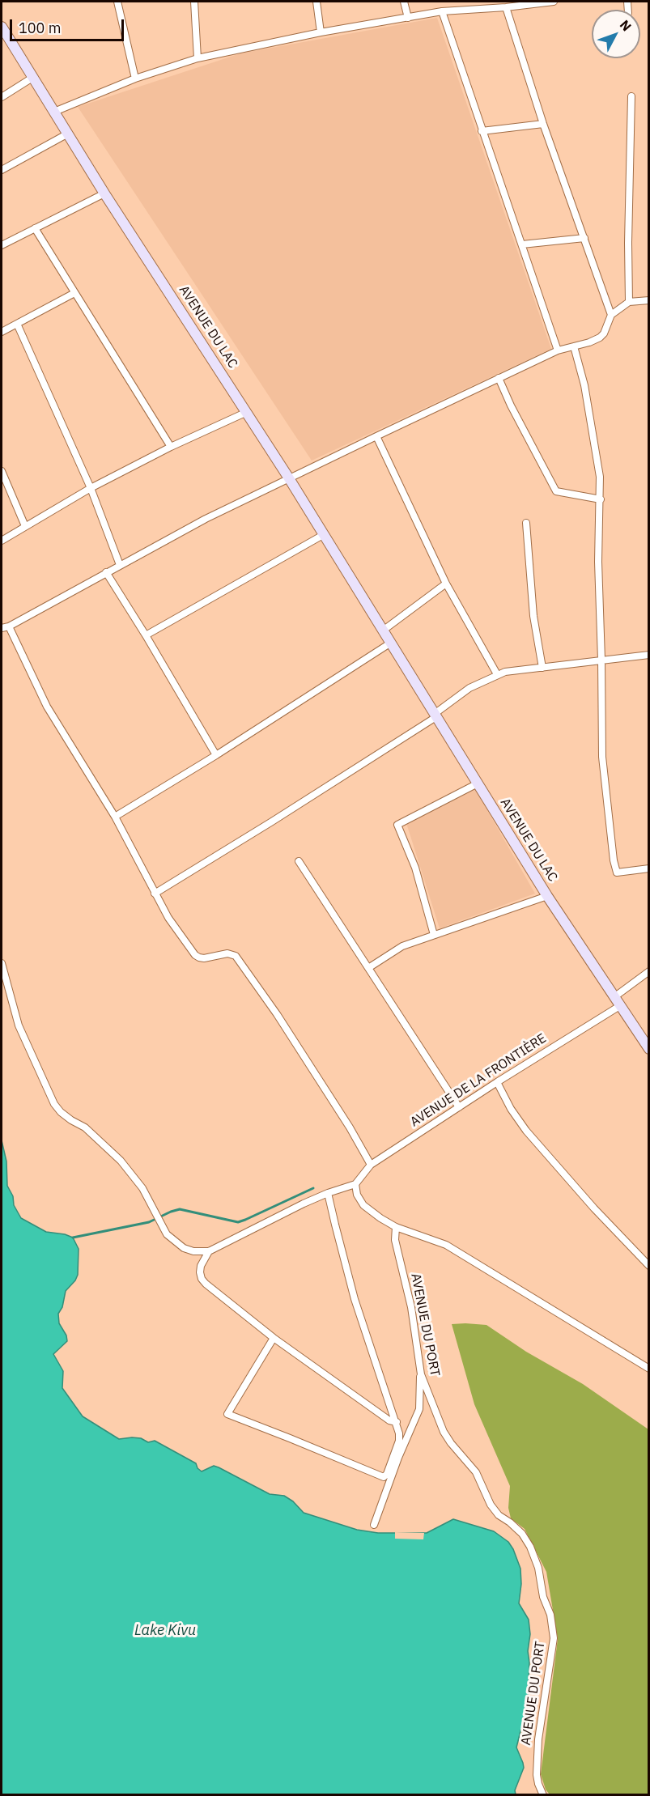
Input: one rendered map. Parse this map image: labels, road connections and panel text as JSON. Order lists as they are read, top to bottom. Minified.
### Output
{"streets":{"main road":["AVENUE DU LAC"],"street":["AVENUE DE LA FRONTIÈRE","AVENUE DU PORT"]},"crossings":[["AVENUE DU LAC","AVENUE DE LA FRONTIÈRE"]],"water":["Lake Kivu"],"scale_bar":"100 m","north":"top right"}
